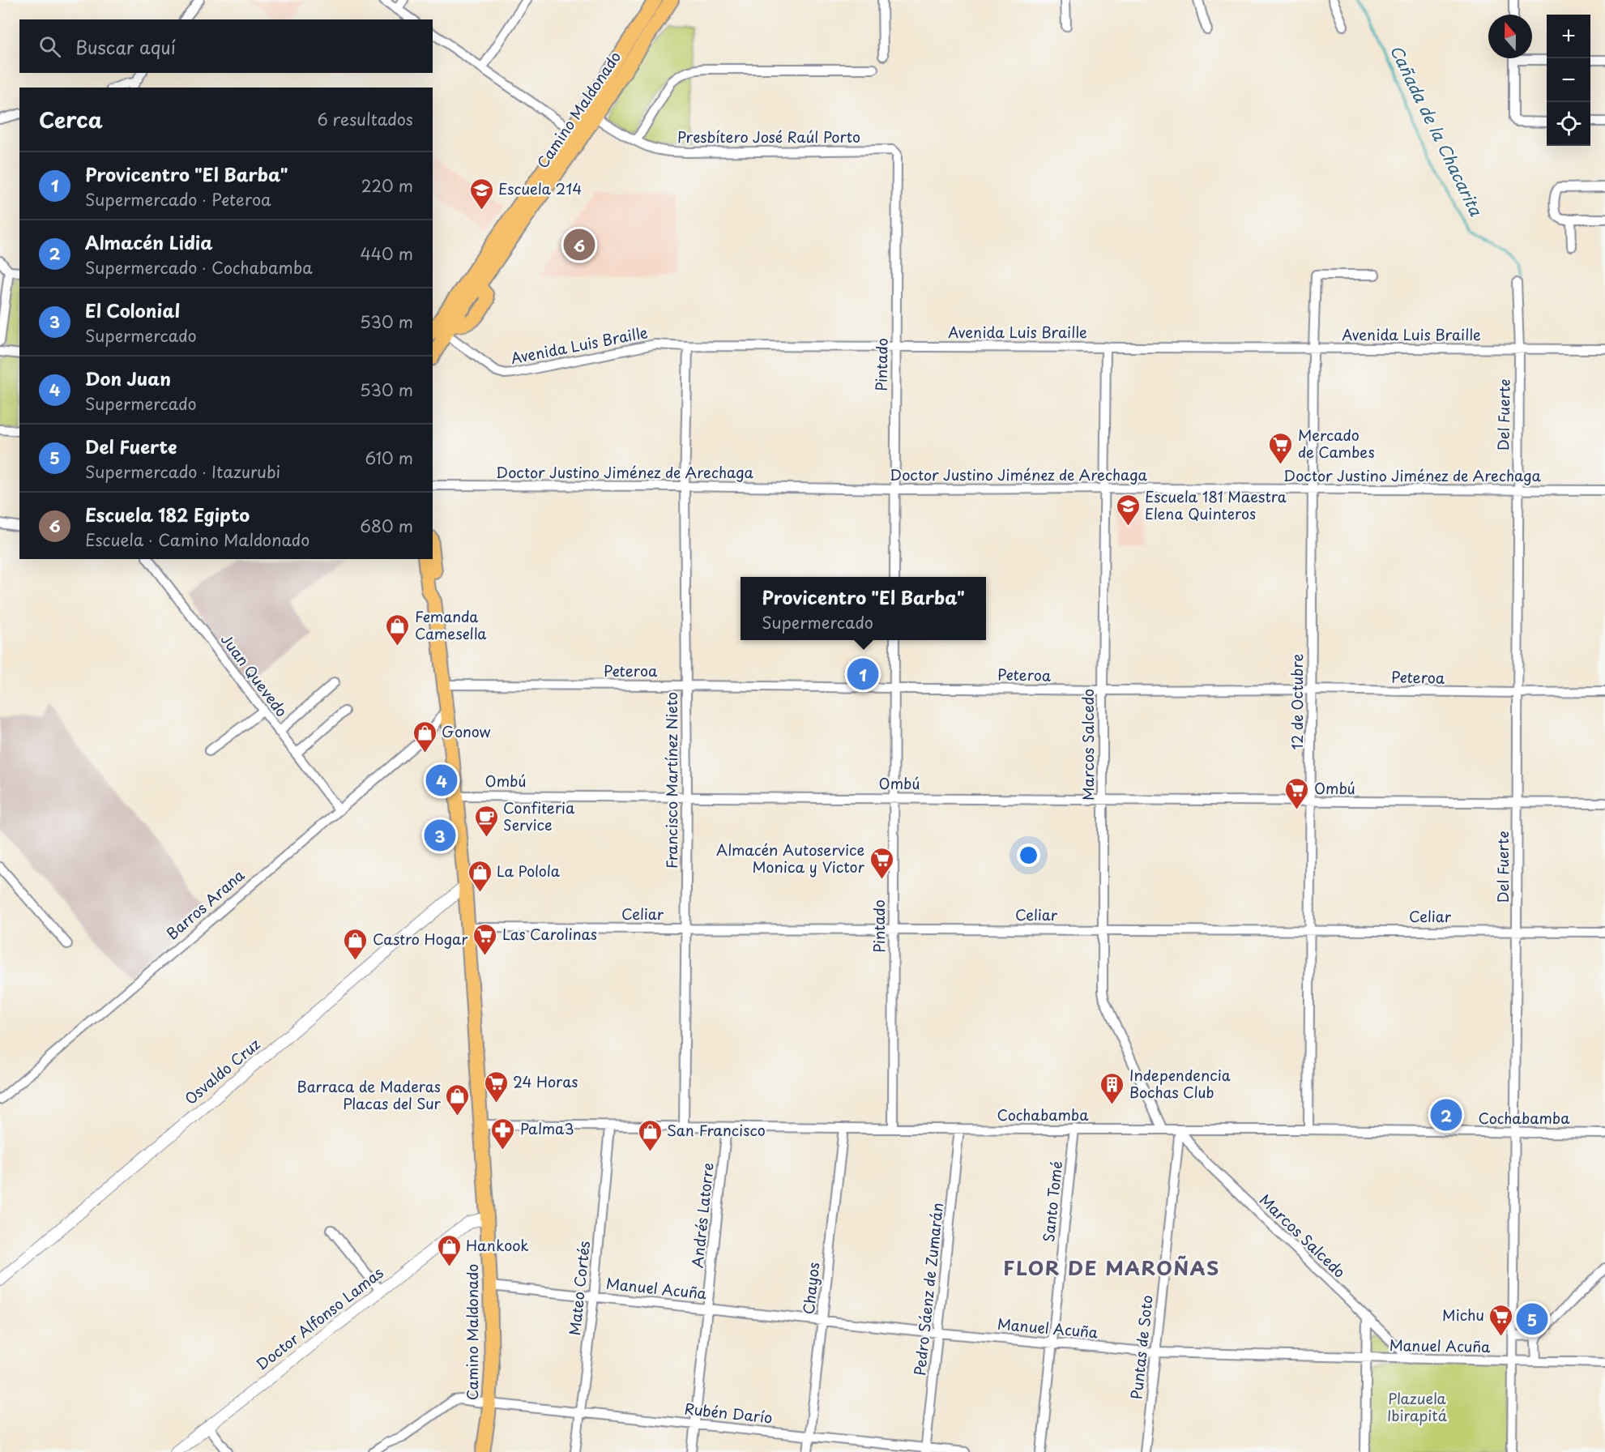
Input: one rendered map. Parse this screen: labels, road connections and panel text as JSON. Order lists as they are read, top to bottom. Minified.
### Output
{"streets":{"main road":["Camino Maldonado"],"street":["Presbítero José Raúl Porto","Avenida Luis Braille","Pintado","Del Fuerte","Doctor Justino Jiménez de Arechaga","Peteroa","Juan Quevedo","12 de Octubre","Marcos Salcedo","Francisco Martínez Nieto","Ombú","Barros Arana","Celiar","Osvaldo Cruz","Cochabamba","Santo Tomé","Andrés Latorre","Mateo Cortés","Chayos","Manuel Acuña","Pedro Sáenz de Zumarán","Doctor Alfonso Lamas","Puntas de Soto","Rubén Darío"]},"crossings":[["Camino Maldonado","Presbítero José Raúl Porto"],["Camino Maldonado","Peteroa"],["Camino Maldonado","Ombú"],["Camino Maldonado","Barros Arana"],["Camino Maldonado","Celiar"],["Camino Maldonado","Osvaldo Cruz"],["Camino Maldonado","Cochabamba"],["Camino Maldonado","Manuel Acuña"],["Camino Maldonado","Doctor Alfonso Lamas"],["Camino Maldonado","Rubén Darío"],["Presbítero José Raúl Porto","Pintado"],["Avenida Luis Braille","Pintado"],["Avenida Luis Braille","Del Fuerte"],["Avenida Luis Braille","12 de Octubre"],["Avenida Luis Braille","Marcos Salcedo"],["Avenida Luis Braille","Francisco Martínez Nieto"],["Pintado","Doctor Justino Jiménez de Arechaga"],["Pintado","Peteroa"],["Pintado","Ombú"],["Pintado","Celiar"],["Pintado","Cochabamba"],["Del Fuerte","Doctor Justino Jiménez de Arechaga"],["Del Fuerte","Peteroa"],["Del Fuerte","Ombú"],["Del Fuerte","Celiar"],["Del Fuerte","Cochabamba"],["Del Fuerte","Manuel Acuña"],["Doctor Justino Jiménez de Arechaga","12 de Octubre"],["Doctor Justino Jiménez de Arechaga","Marcos Salcedo"],["Doctor Justino Jiménez de Arechaga","Francisco Martínez Nieto"],["Peteroa","12 de Octubre"],["Peteroa","Marcos Salcedo"],["Peteroa","Francisco Martínez Nieto"],["Juan Quevedo","Barros Arana"],["12 de Octubre","Ombú"],["12 de Octubre","Celiar"],["12 de Octubre","Cochabamba"],["Marcos Salcedo","Ombú"],["Marcos Salcedo","Celiar"],["Marcos Salcedo","Cochabamba"],["Marcos Salcedo","Manuel Acuña"],["Marcos Salcedo","Puntas de Soto"],["Francisco Martínez Nieto","Ombú"],["Francisco Martínez Nieto","Celiar"],["Francisco Martínez Nieto","Cochabamba"],["Cochabamba","Santo Tomé"],["Cochabamba","Andrés Latorre"],["Cochabamba","Mateo Cortés"],["Cochabamba","Chayos"],["Cochabamba","Pedro Sáenz de Zumarán"],["Cochabamba","Puntas de Soto"],["Santo Tomé","Manuel Acuña"],["Andrés Latorre","Manuel Acuña"],["Andrés Latorre","Rubén Darío"],["Mateo Cortés","Manuel Acuña"],["Mateo Cortés","Rubén Darío"],["Chayos","Manuel Acuña"],["Chayos","Rubén Darío"],["Manuel Acuña","Pedro Sáenz de Zumarán"],["Manuel Acuña","Puntas de Soto"],["Pedro Sáenz de Zumarán","Rubén Darío"]],"districts":["FLOR DE MAROÑAS"],"water":["Cañada de la Chacarita"],"parks":["Plazuela Ibirapitá"],"places":{"school or university":["Escuela 214","Escuela 181 Maestra Elena Quinteros"],"supermarket":["Mercado de Cambes","Ombú","Almacén Autoservice Monica y Victor","Las Carolinas","24 Horas","Michu"],"shop":["Femanda Camesella","Gonow","La Polola","Castro Hogar","Barraca de Maderas Placas del Sur","San Francisco","Hankook"],"cafe":["Confiteria Service"],"building":["Independencia Bochas Club"],"pharmacy":["Palma3"]},"north":"top","page":{"map_buttons":["+","−"],"search":"Buscar aquí","heading":["Cerca","6 resultados"],"list":[{"mark":"1","name":"Provicentro \"El Barba\"","note":"Supermercado · Peteroa","value":"220 m"},{"mark":"2","name":"Almacén Lidia","note":"Supermercado · Cochabamba","value":"440 m"},{"mark":"3","name":"El Colonial","note":"Supermercado","value":"530 m"},{"mark":"4","name":"Don Juan","note":"Supermercado","value":"530 m"},{"mark":"5","name":"Del Fuerte","note":"Supermercado · Itazurubi","value":"610 m"},{"mark":"6","name":"Escuela 182 Egipto","note":"Escuela · Camino Maldonado","value":"680 m"}],"pins":["6","1","4","3","2","5"],"popup":["Provicentro \"El Barba\"","Supermercado"]}}
